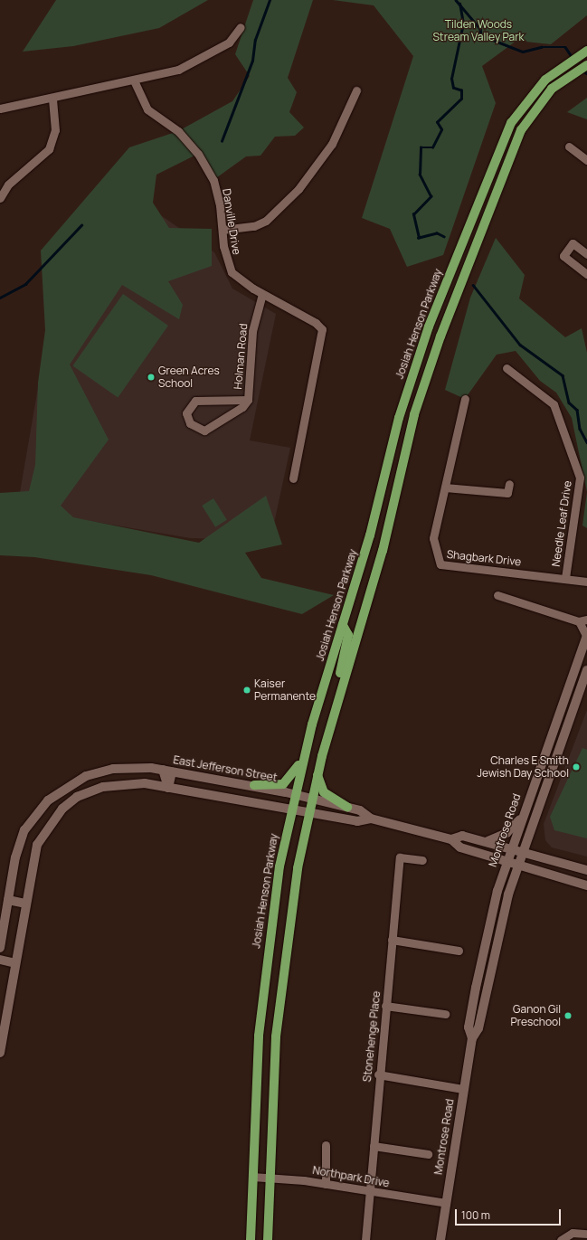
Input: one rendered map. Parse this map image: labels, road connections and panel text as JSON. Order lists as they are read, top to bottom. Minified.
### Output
{"streets":{"main road":["Josiah Henson Parkway"],"street":["Danville Drive","Holman Road","Needle Leaf Drive","Shagbark Drive","East Jefferson Street","Montrose Road","Stonehenge Place","Northpark Drive"]},"crossings":[["Danville Drive","Holman Road"],["Josiah Henson Parkway","East Jefferson Street"],["Josiah Henson Parkway","Northpark Drive"],["Needle Leaf Drive","Shagbark Drive"],["East Jefferson Street","Montrose Road"],["Montrose Road","Northpark Drive"],["Stonehenge Place","Northpark Drive"]],"parks":["Tilden Woods Stream Valley Park"],"places":["Green Acres School","Kaiser Permanente","Charles E Smith Jewish Day School","Ganon Gil Preschool"],"scale_bar":"100 m"}
